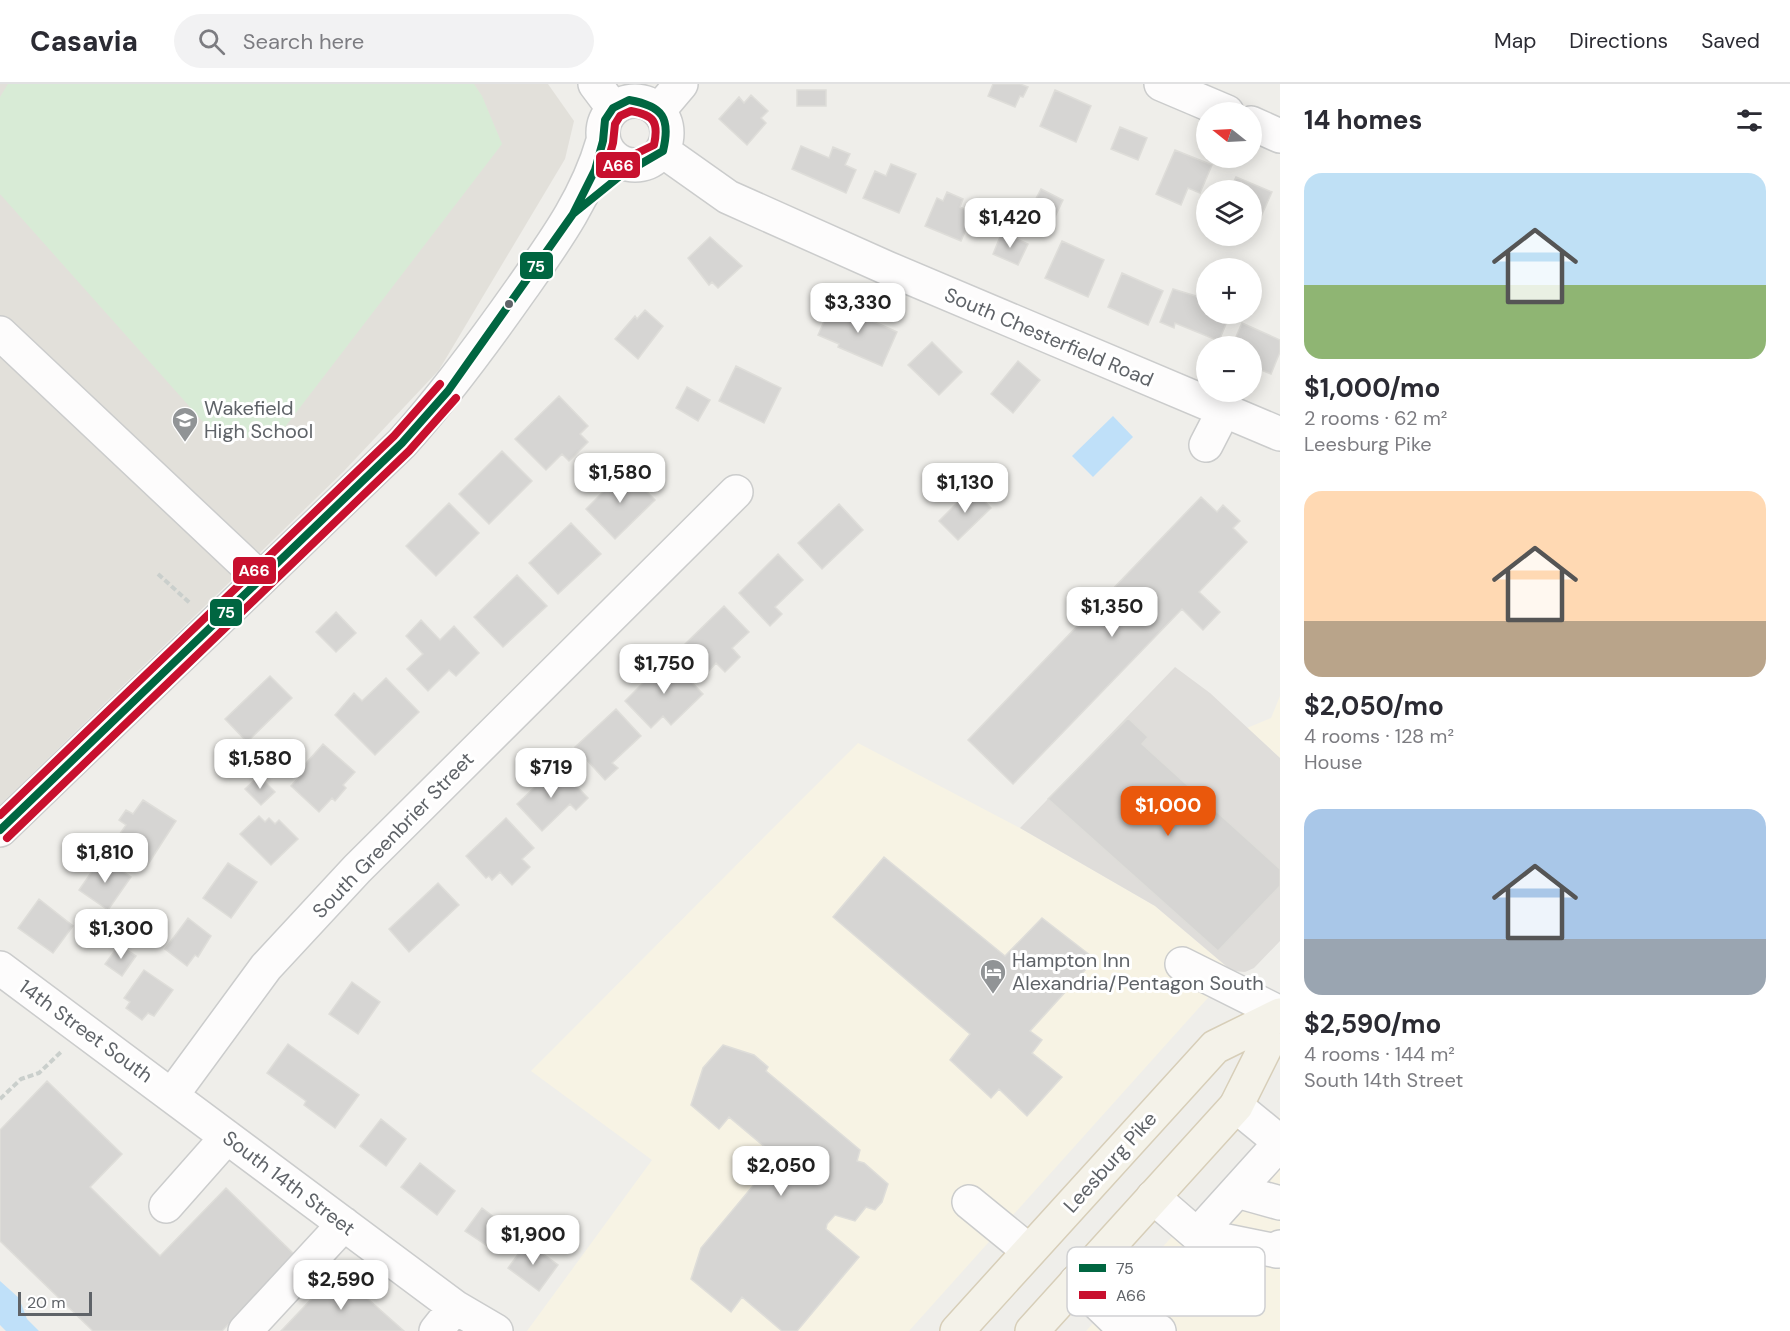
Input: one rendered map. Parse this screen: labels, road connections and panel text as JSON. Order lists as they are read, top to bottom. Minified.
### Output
{"streets":{"main road":["Leesburg Pike"],"street":["South Chesterfield Road","South Greenbrier Street","14th Street South","South 14th Street"]},"crossings":[["South Greenbrier Street","14th Street South"],["South Greenbrier Street","South 14th Street"],["14th Street South","South 14th Street"]],"places":{"school or university":["Wakefield High School"],"hotel":["Hampton Inn Alexandria/Pentagon South"]},"lines":["transit line 75","transit line A66"],"legend":["75","A66"],"scale_bar":"20 m","north":"left","page":{"header":"Casavia","search":"Search here","nav":["Map","Directions","Saved"],"heading":"14 homes","map_buttons":["+","−"],"list":[{"name":"$1,000/mo","note":"2 rooms · 62 m² · Leesburg Pike"},{"name":"$2,050/mo","note":"4 rooms · 128 m² · House"},{"name":"$2,590/mo","note":"4 rooms · 144 m² · South 14th Street"}],"price":["$1,420","$3,330","$1,580","$1,130","$1,350","$1,750","$1,580","$719","$1,000","$1,810","$1,300","$2,050","$1,900","$2,590"],"scale":"20 m"}}
